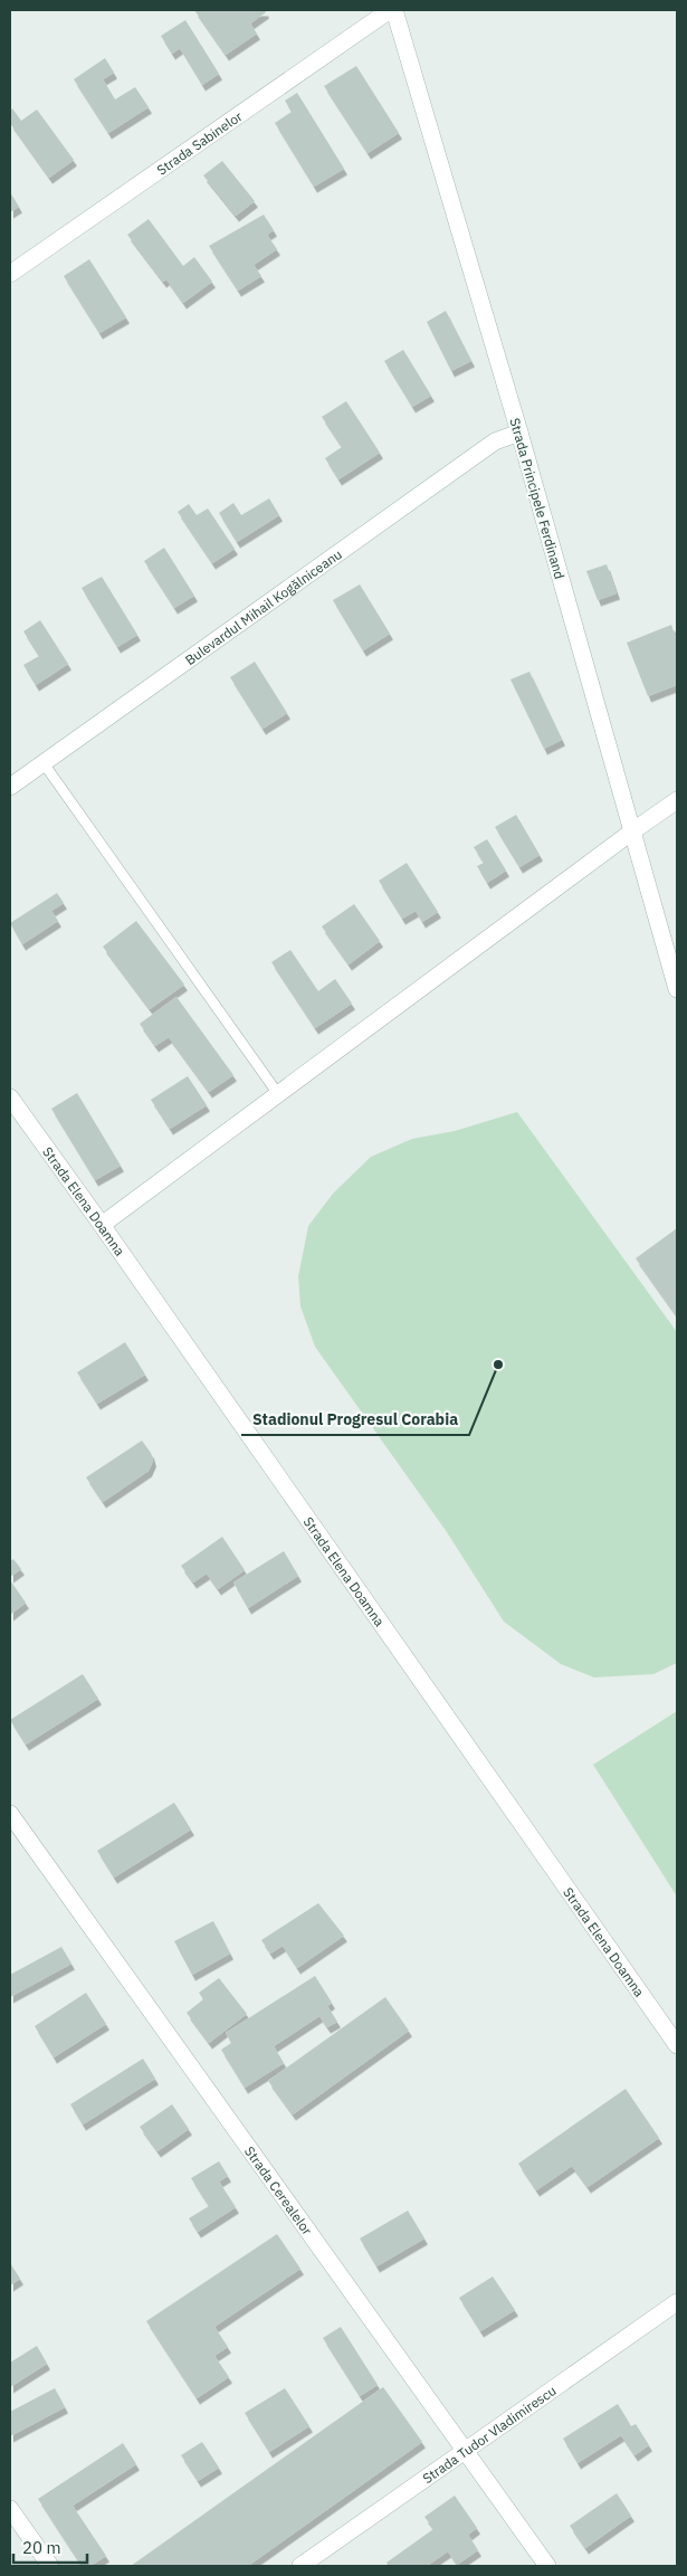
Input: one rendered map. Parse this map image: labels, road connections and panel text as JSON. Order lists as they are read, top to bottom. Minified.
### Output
{"streets":{"street":["Strada Sabinelor","Strada Principele Ferdinand","Bulevardul Mihail Kogălniceanu","Strada Elena Doamna","Strada Cerealelor","Strada Tudor Vladimirescu"]},"crossings":[["Strada Principele Ferdinand","Bulevardul Mihail Kogălniceanu"],["Strada Cerealelor","Strada Tudor Vladimirescu"]],"places":["Stadionul Progresul Corabia"],"scale_bar":"20 m"}
